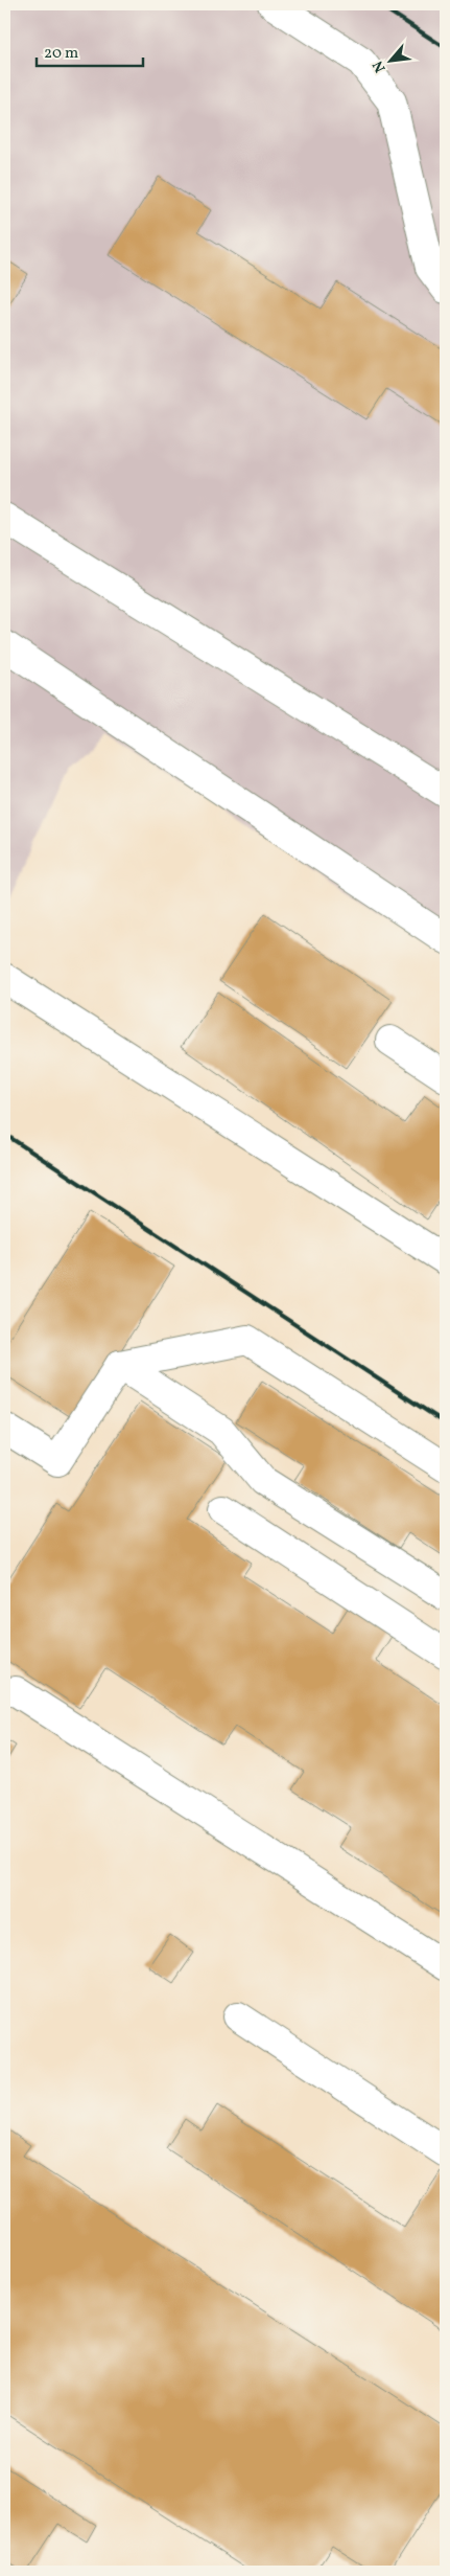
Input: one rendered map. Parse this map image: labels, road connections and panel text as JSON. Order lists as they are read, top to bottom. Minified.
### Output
{"scale_bar":"20 m","north":"bottom left"}
